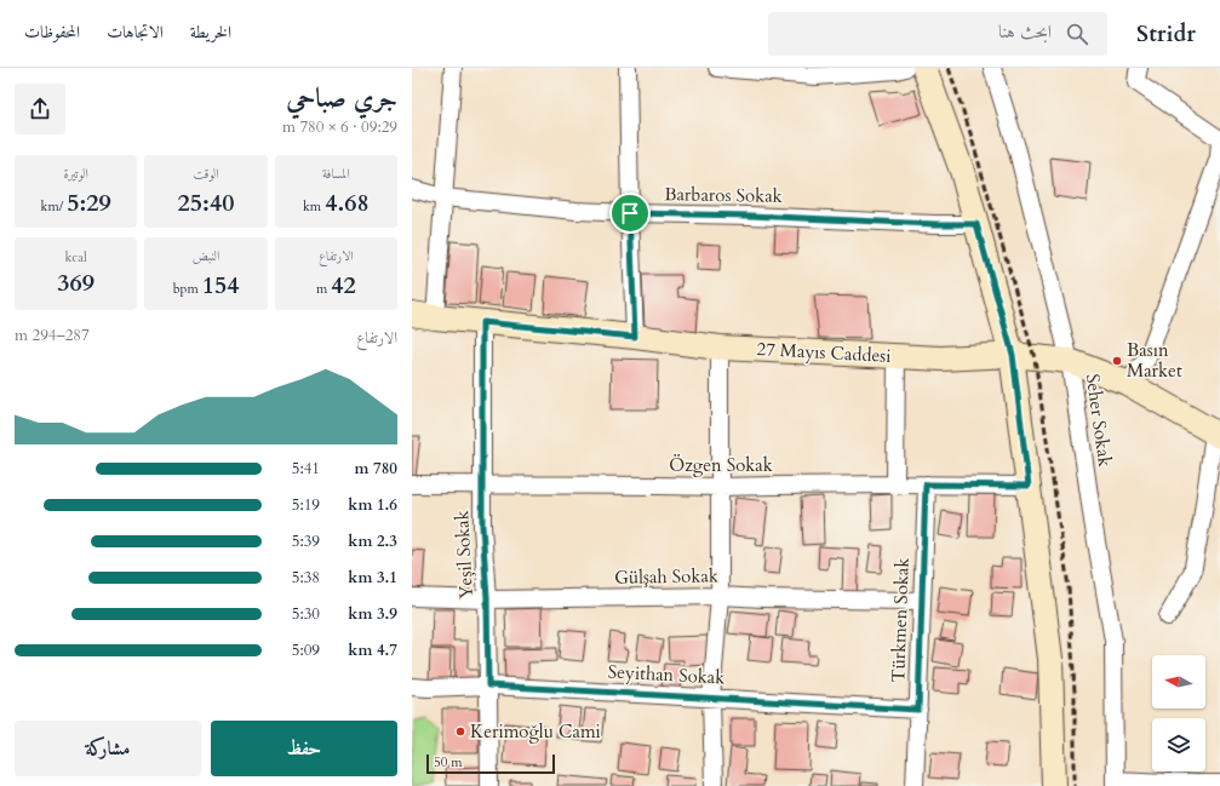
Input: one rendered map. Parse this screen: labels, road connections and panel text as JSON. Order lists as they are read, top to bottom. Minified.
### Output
{"streets":{"street":["Barbaros Sokak","27 Mayıs Caddesi","Seher Sokak","Özgen Sokak","Yeşil Sokak","Gülşah Sokak","Türkmen Sokak","Seyithan Sokak"]},"crossings":[["27 Mayıs Caddesi","Seher Sokak"],["27 Mayıs Caddesi","Yeşil Sokak"],["Özgen Sokak","Yeşil Sokak"],["Özgen Sokak","Türkmen Sokak"],["Yeşil Sokak","Gülşah Sokak"],["Yeşil Sokak","Seyithan Sokak"],["Gülşah Sokak","Türkmen Sokak"],["Türkmen Sokak","Seyithan Sokak"]],"places":["Basın Market","Kerimoğlu Cami"],"scale_bar":"50 m","north":"left","page":{"header":"Stridr","search":"ابحث هنا","nav":["الخريطة","الاتجاهات","المحفوظات"],"heading":["جري صباحي","09:29 · 6 × 780 m"],"stats":[["المسافة","4.68 km"],["الوقت","25:40"],["الوتيرة","5:29 /km"],["الارتفاع","42 m"],["النبض","154 bpm"],["kcal","369"]],"chart":["الارتفاع","287–294 m"],"list":[{"name":"780 m","note":"5:41"},{"name":"1.6 km","note":"5:19"},{"name":"2.3 km","note":"5:39"},{"name":"3.1 km","note":"5:38"},{"name":"3.9 km","note":"5:30"},{"name":"4.7 km","note":"5:09"}],"buttons":["حفظ","مشاركة"],"scale":"50 m"}}
